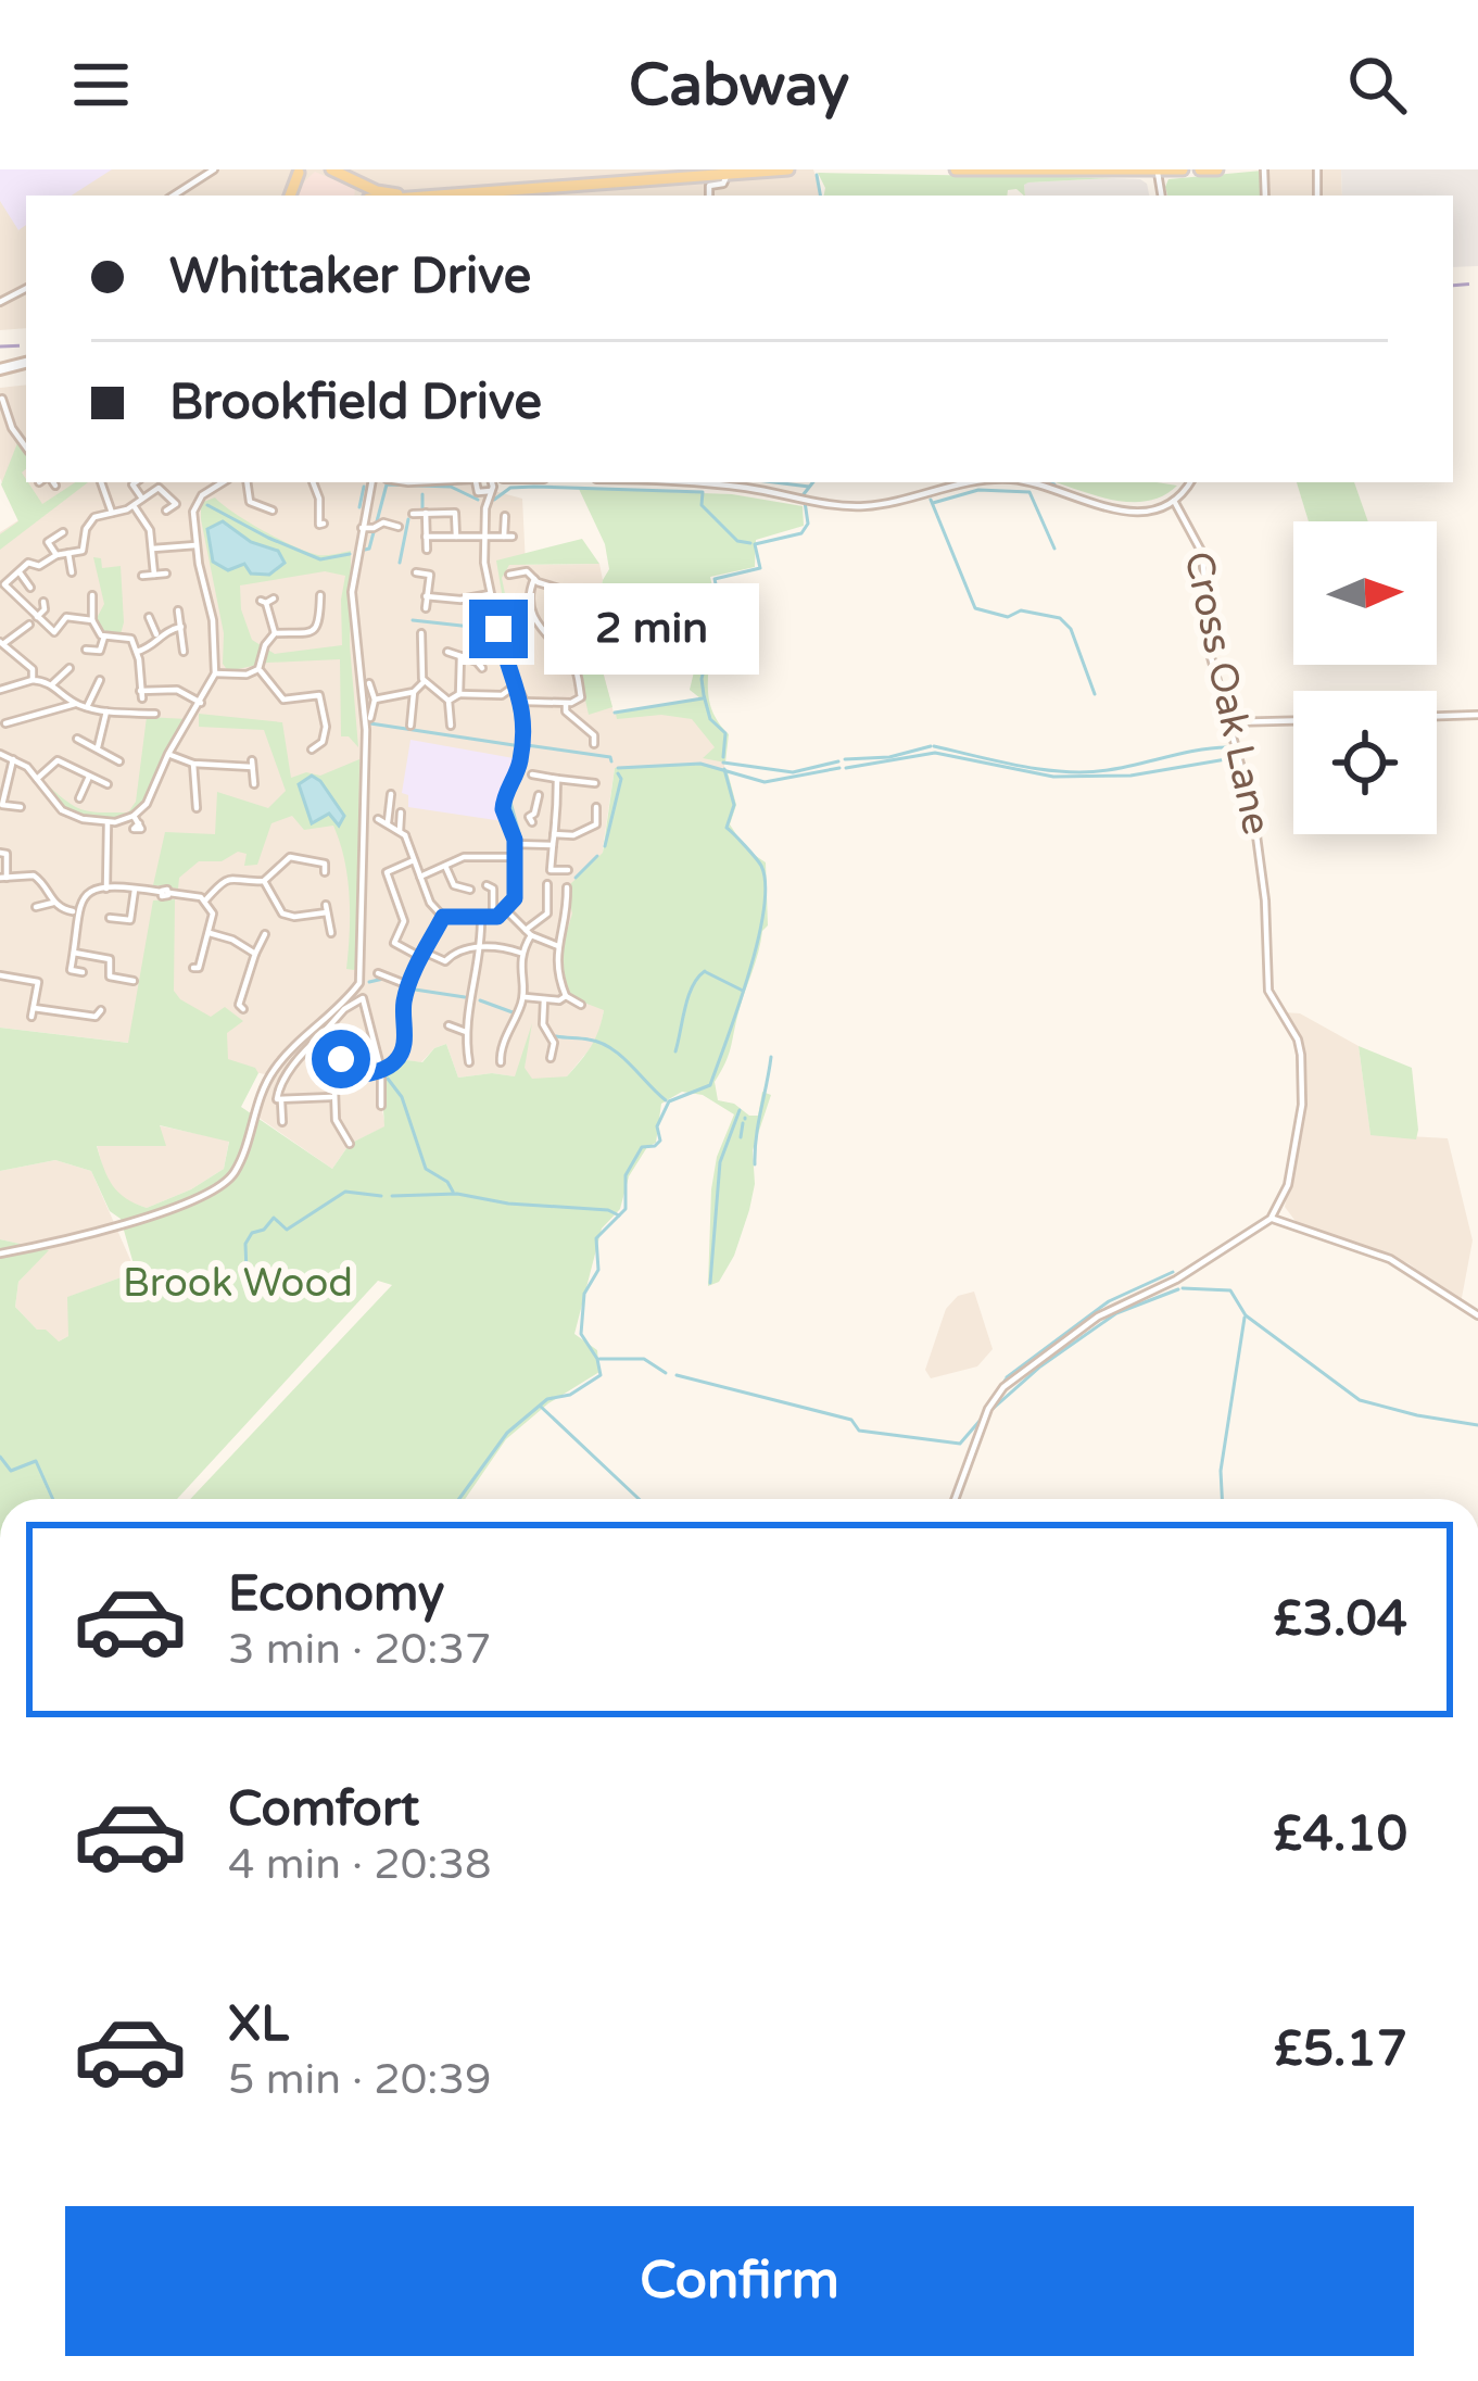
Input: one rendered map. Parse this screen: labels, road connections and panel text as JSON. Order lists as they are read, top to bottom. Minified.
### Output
{"streets":{"street":["Cross Oak Lane"]},"parks":["Brook Wood"],"north":"right","page":{"header":"Cabway","banner":["Whittaker Drive","Brookfield Drive"],"bubble":"2 min","list":[{"name":"Economy","note":"3 min · 20:37","value":"£3.04"},{"name":"Comfort","note":"4 min · 20:38","value":"£4.10"},{"name":"XL","note":"5 min · 20:39","value":"£5.17"}],"buttons":"Confirm"}}
